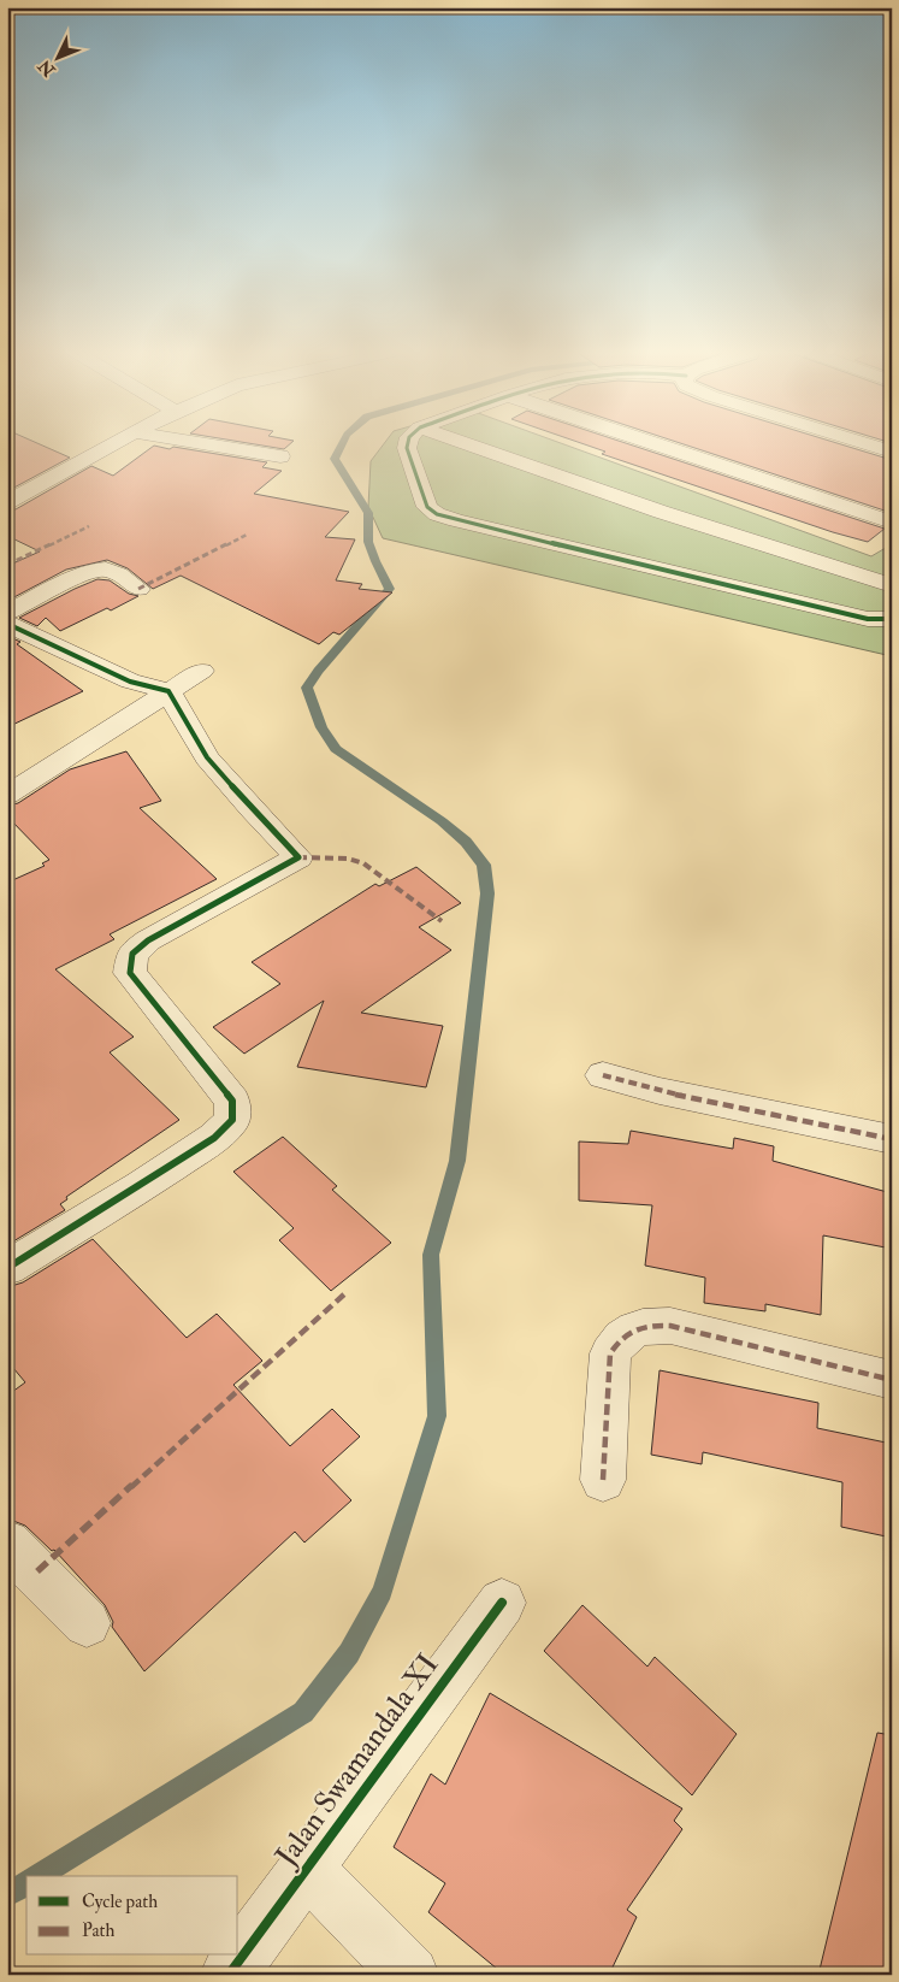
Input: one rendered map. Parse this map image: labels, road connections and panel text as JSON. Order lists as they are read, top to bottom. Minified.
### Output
{"streets":{"street":["Jalan Swamandala XI"]},"legend":["Cycle path","Path"],"north":"bottom left"}
